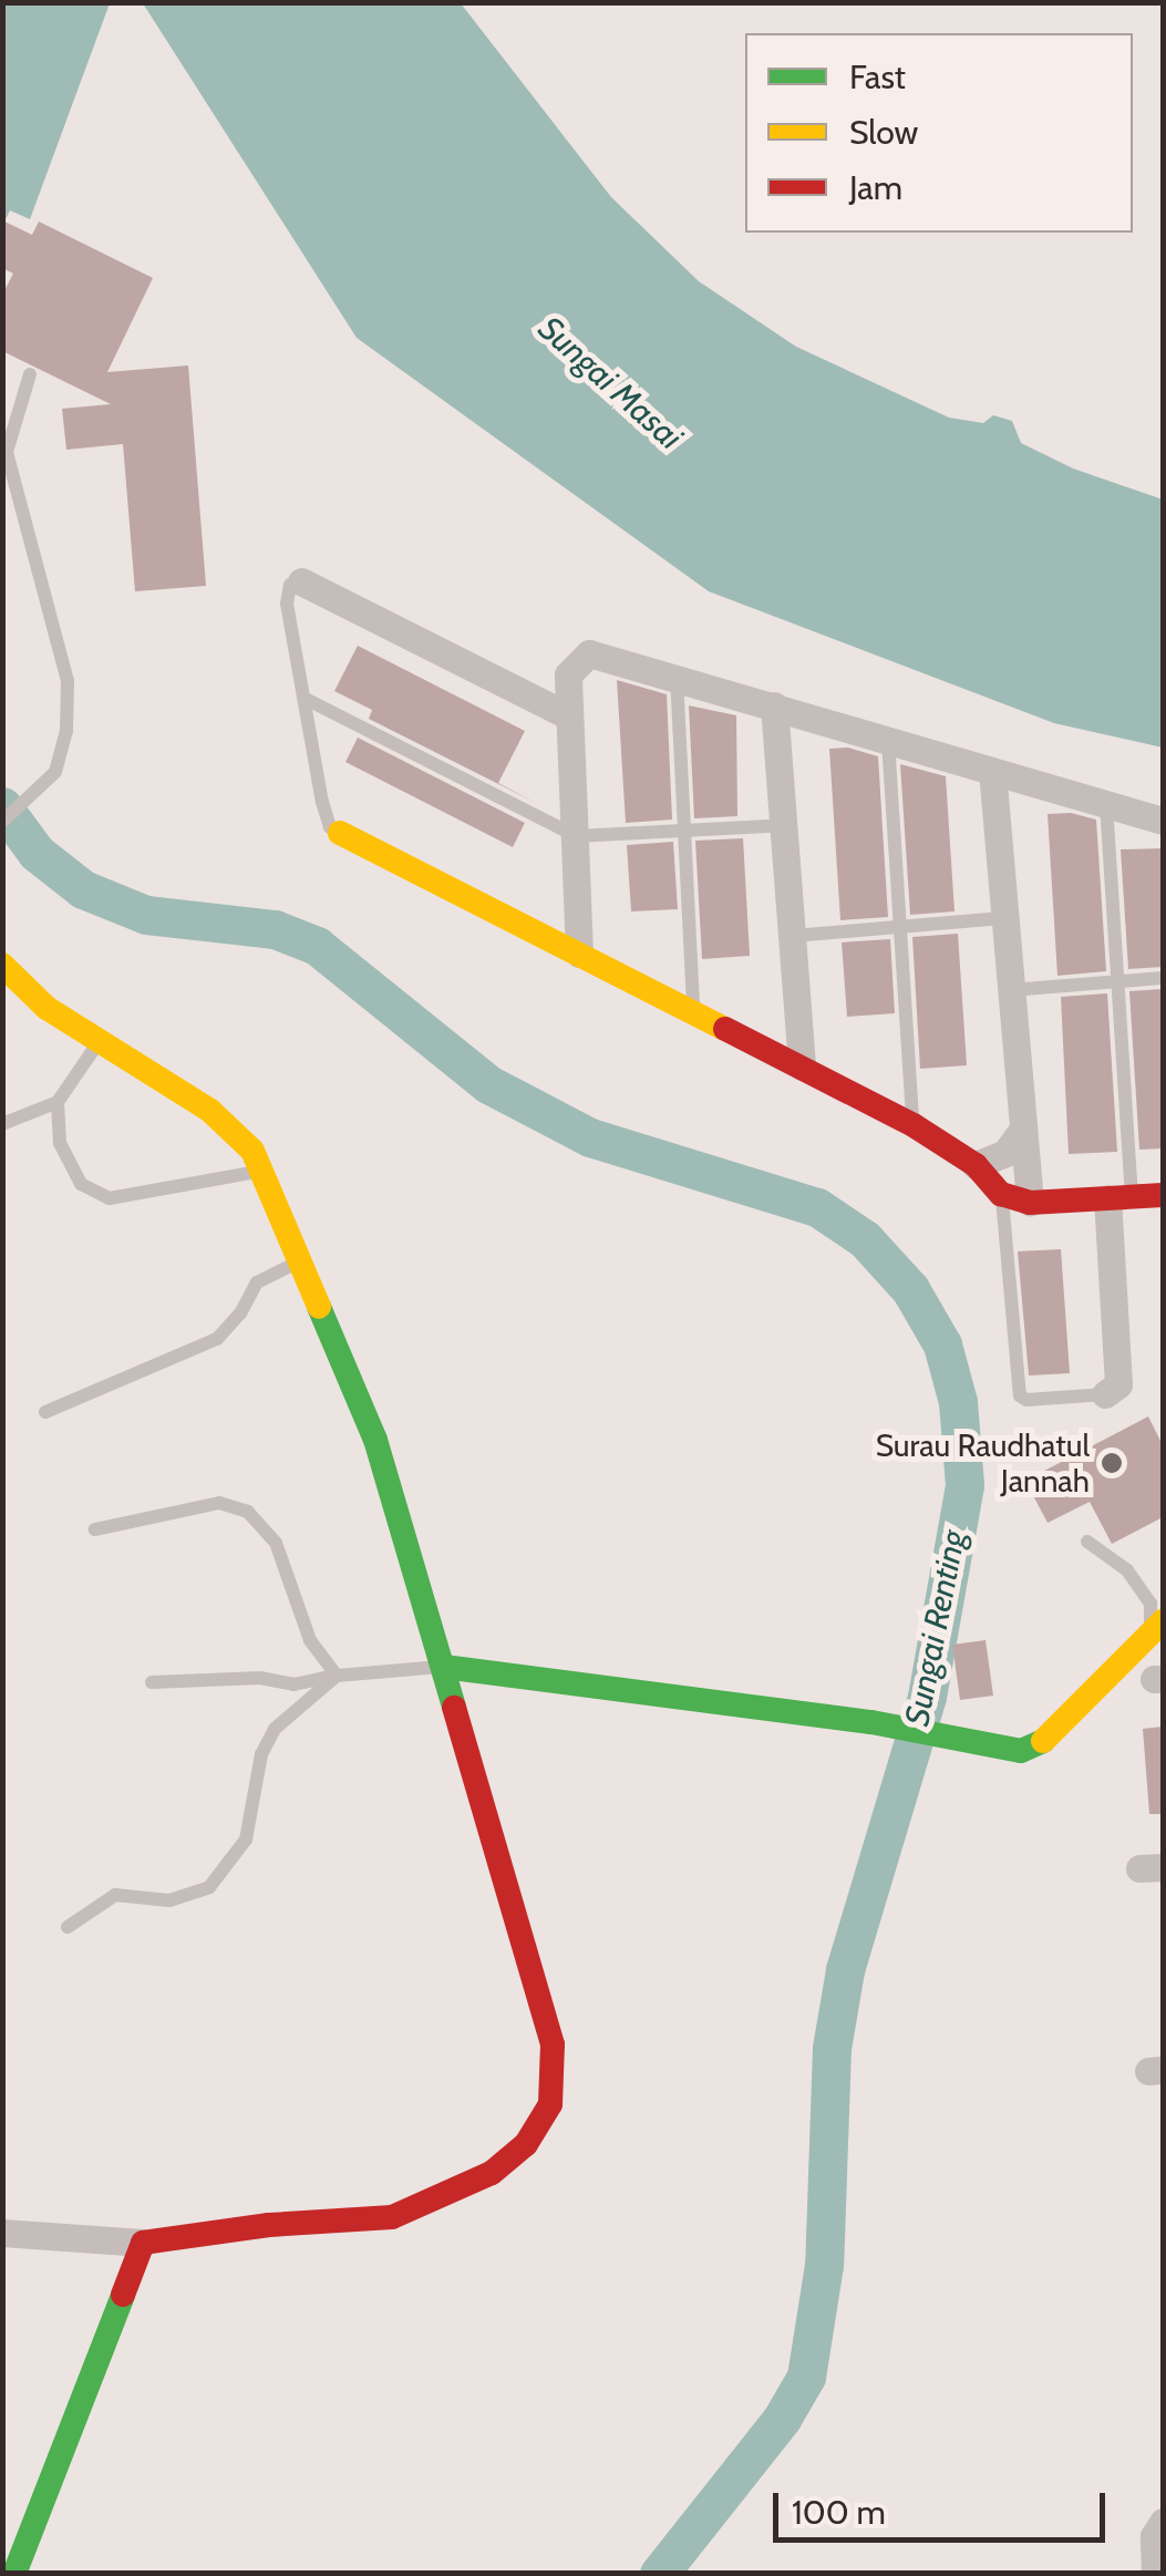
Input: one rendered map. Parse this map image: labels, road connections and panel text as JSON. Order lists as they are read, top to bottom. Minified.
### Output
{"water":["Sungai Masai","Sungai Renting"],"places":["Surau Raudhatul Jannah"],"legend":["Fast","Slow","Jam"],"scale_bar":"100 m"}
